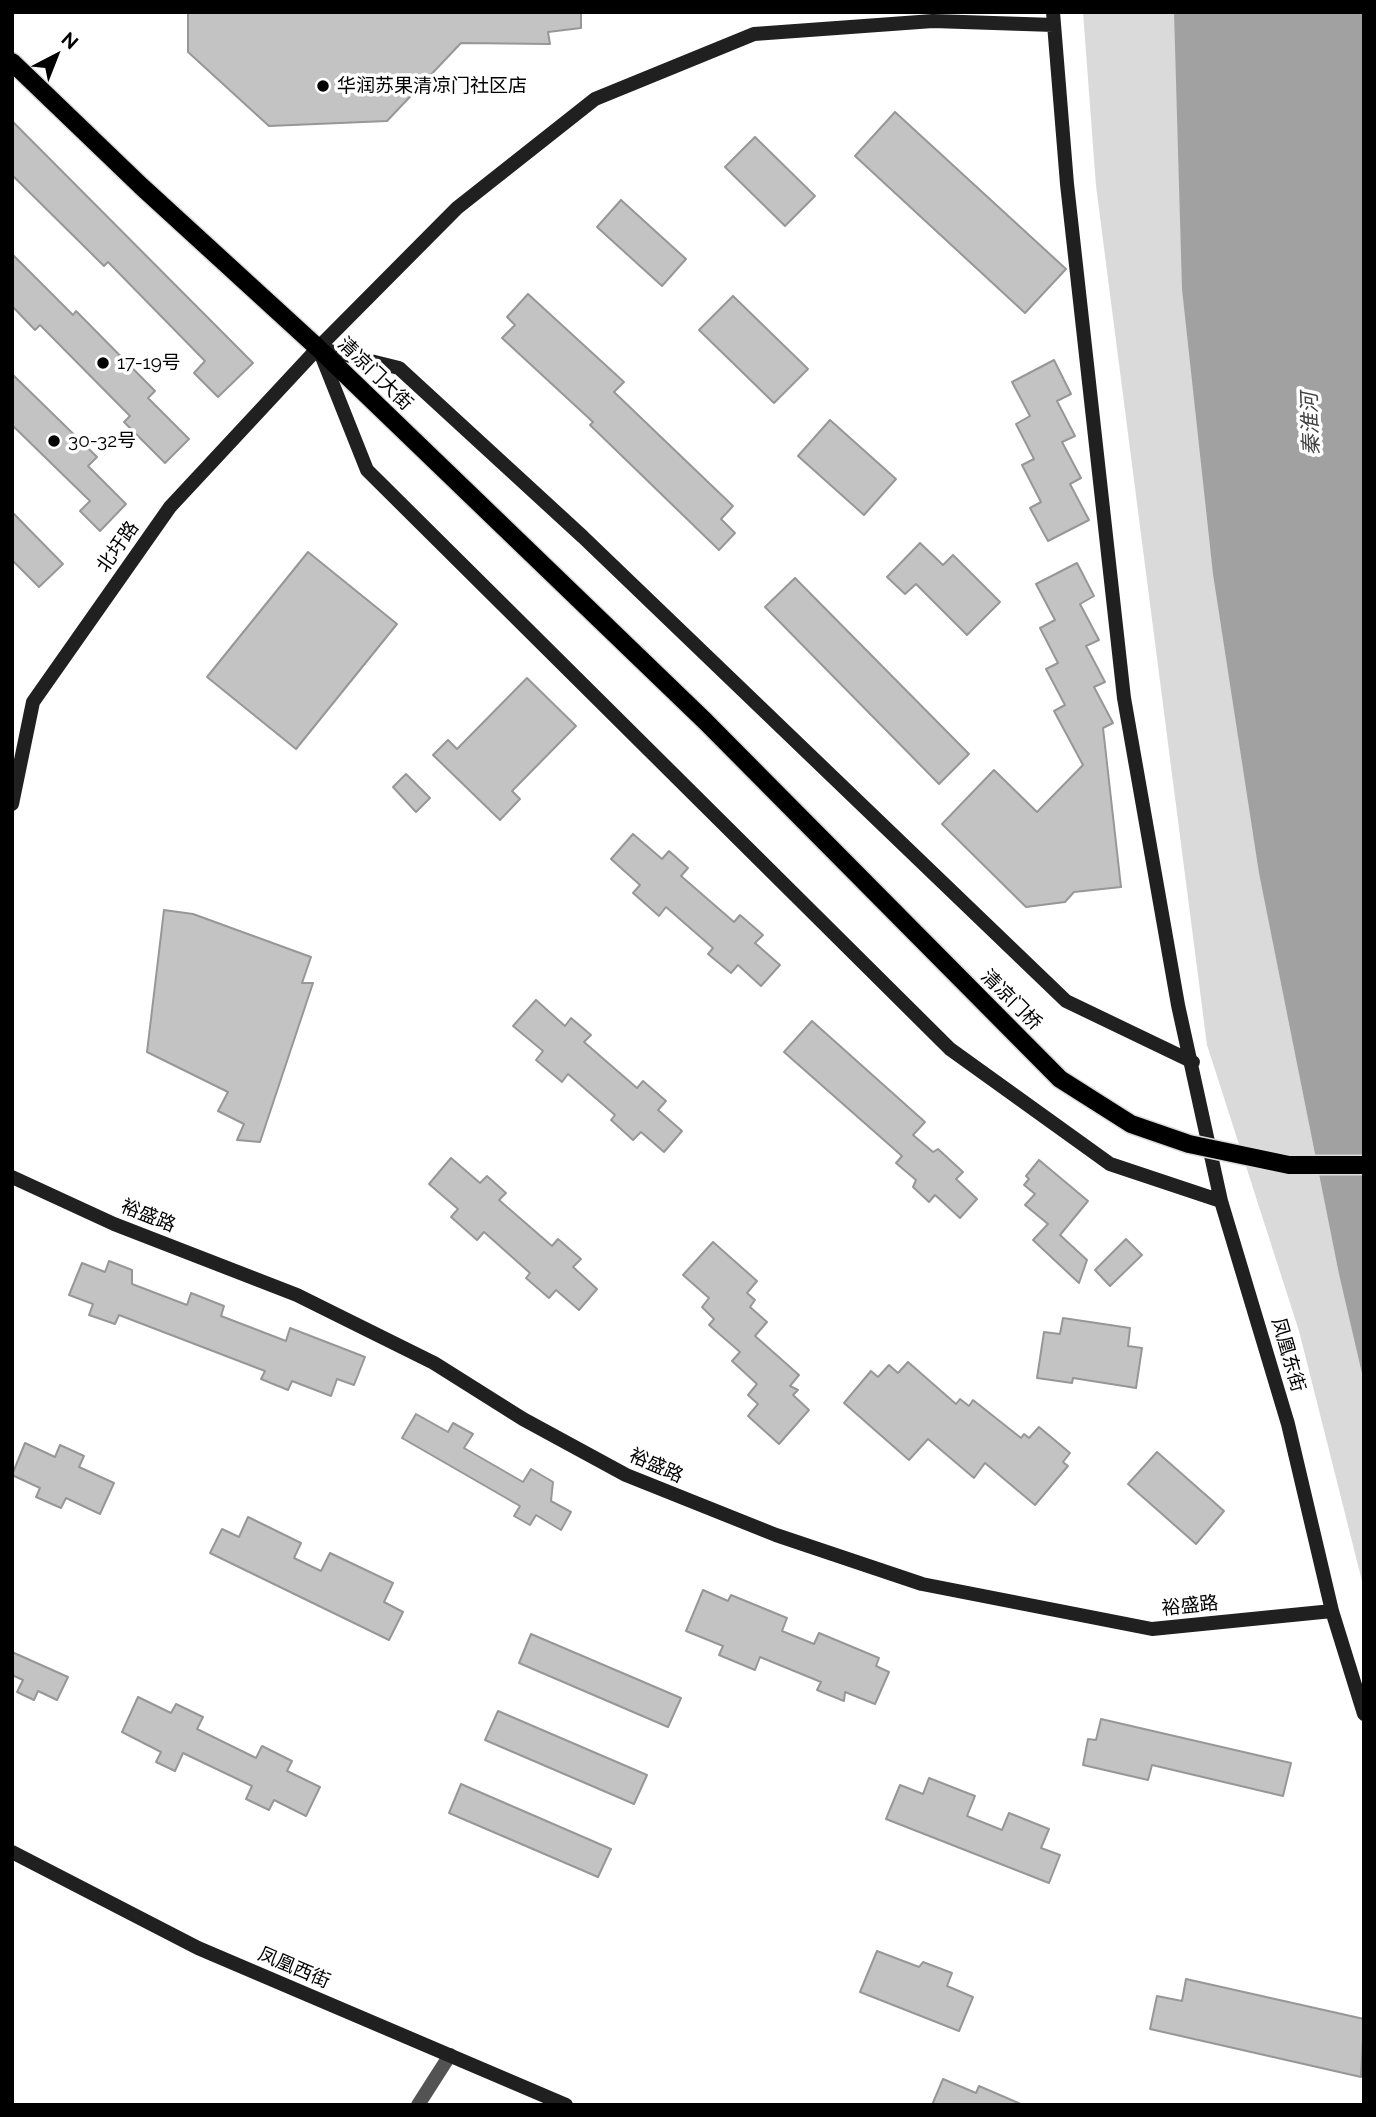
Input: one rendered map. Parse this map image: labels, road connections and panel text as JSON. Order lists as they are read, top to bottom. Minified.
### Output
{"streets":{"main road":["清凉门大街","清凉门桥"],"street":["北圩路","裕盛路","凤凰东街","凤凰西街"]},"crossings":[["清凉门大街","北圩路"],["清凉门大街","清凉门桥"],["北圩路","凤凰东街"],["裕盛路","凤凰东街"]],"water":["秦淮河"],"places":["华润苏果清凉门社区店","17-19号","30-32号"],"north":"top right"}
